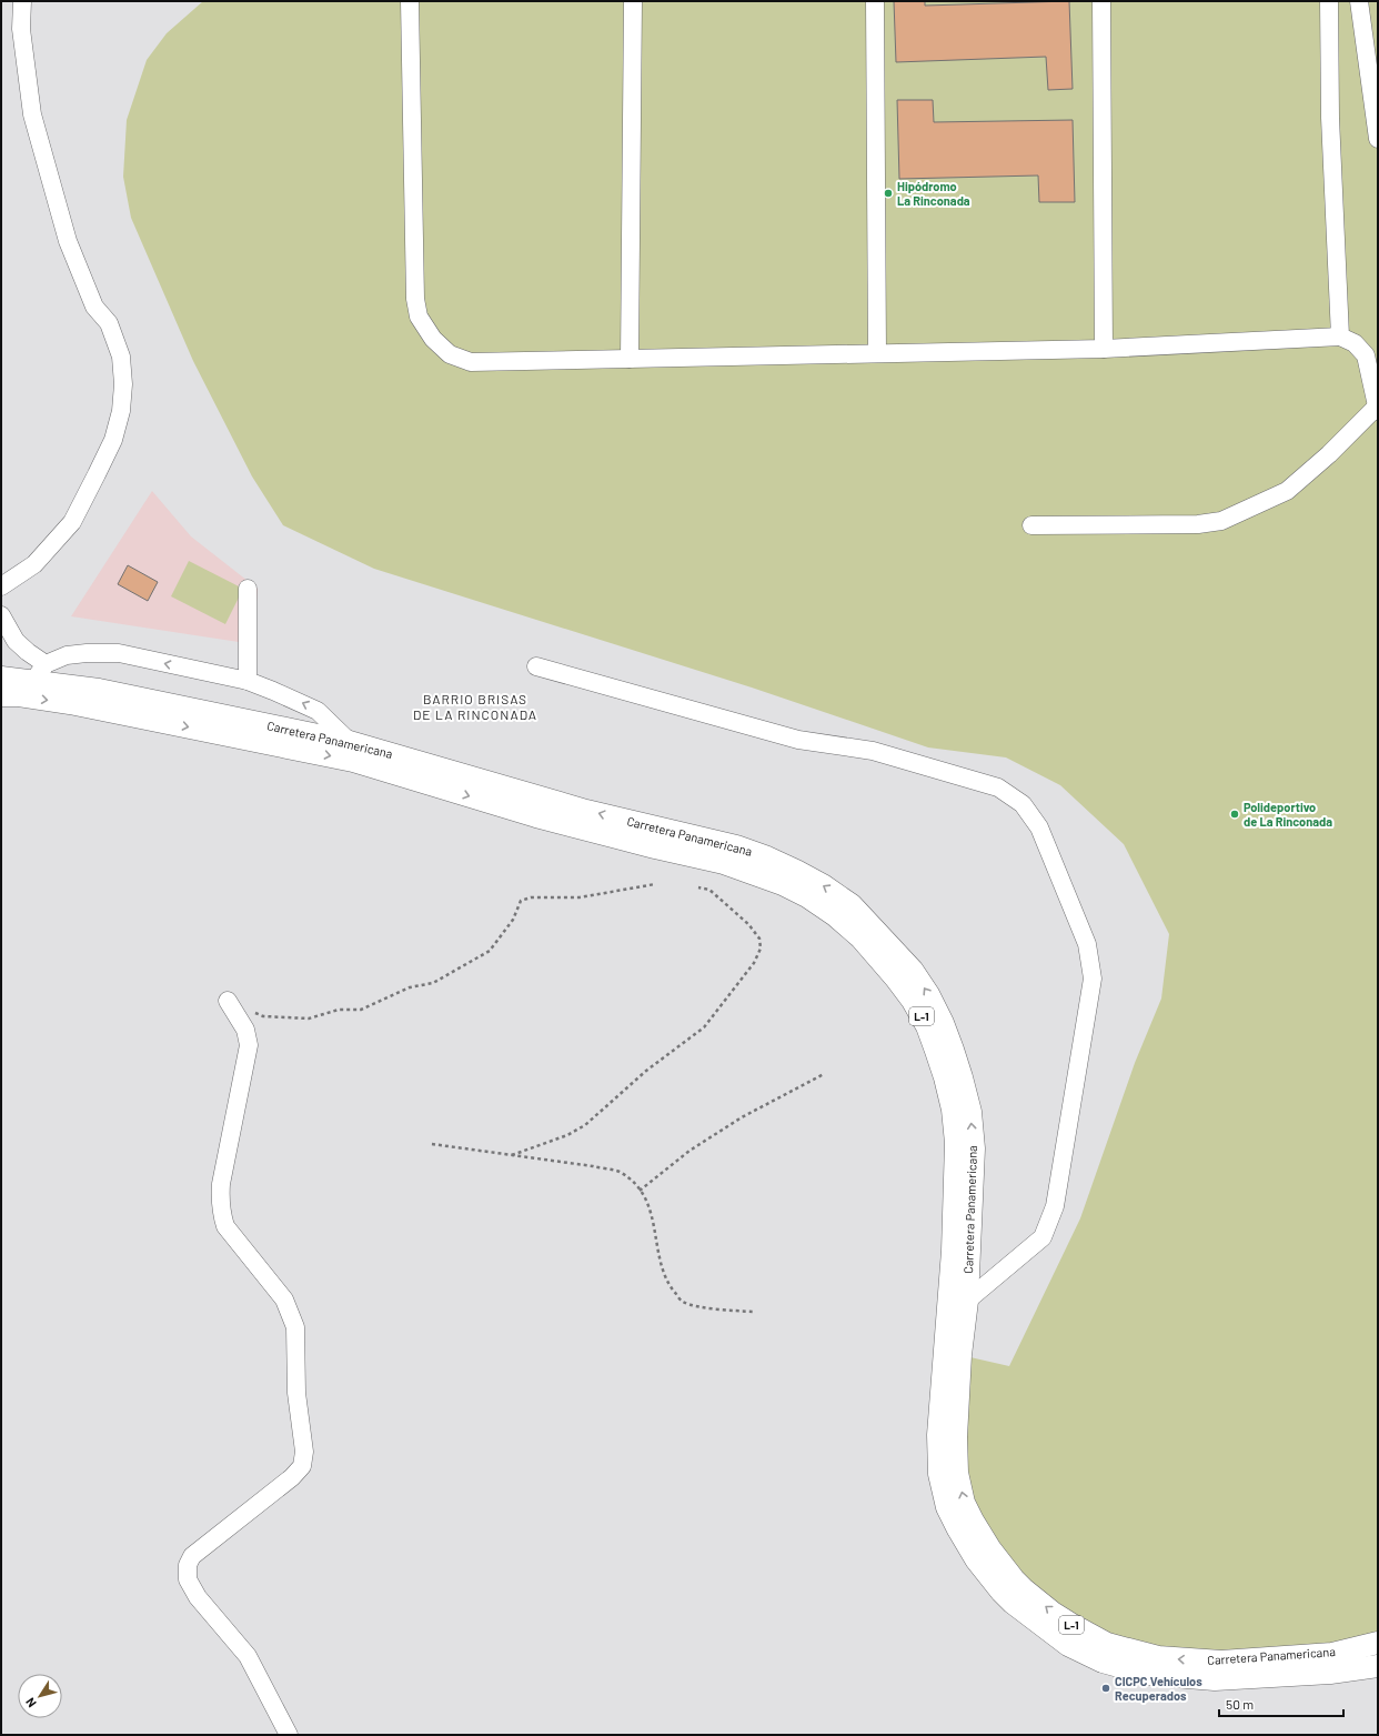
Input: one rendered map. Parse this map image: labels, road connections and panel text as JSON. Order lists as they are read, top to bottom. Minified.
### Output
{"streets":{"main road":["Carretera Panamericana","L-1"]},"districts":["BARRIO BRISAS DE LA RINCONADA"],"places":["Hipódromo La Rinconada","Polideportivo de La Rinconada","CICPC Vehículos Recuperados"],"scale_bar":"50 m","north":"bottom left"}
